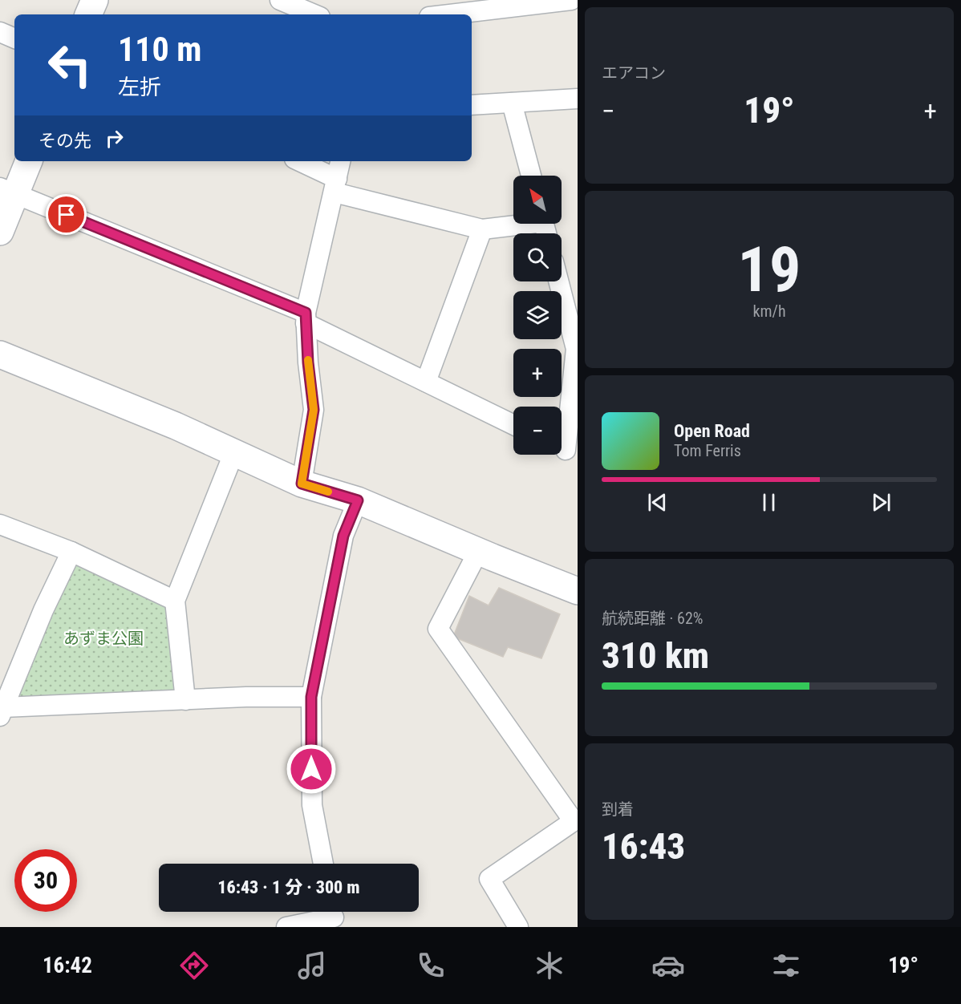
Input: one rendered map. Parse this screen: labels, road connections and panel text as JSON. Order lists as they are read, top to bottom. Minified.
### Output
{"parks":["あずま公園"],"north":"top left","page":{"tile":["エアコン",["19","km/h"],["航続距離 · 62%","310 km"],["到着","16:43"]],"turn":["110 m","左折"],"heat":["−","19°","+"],"then":"その先","map_buttons":["+","−"],"song":["Open Road","Tom Ferris"],"limit":"30","trip":"16:43 · 1 分 · 300 m","tabs":["16:42","19°"]}}
